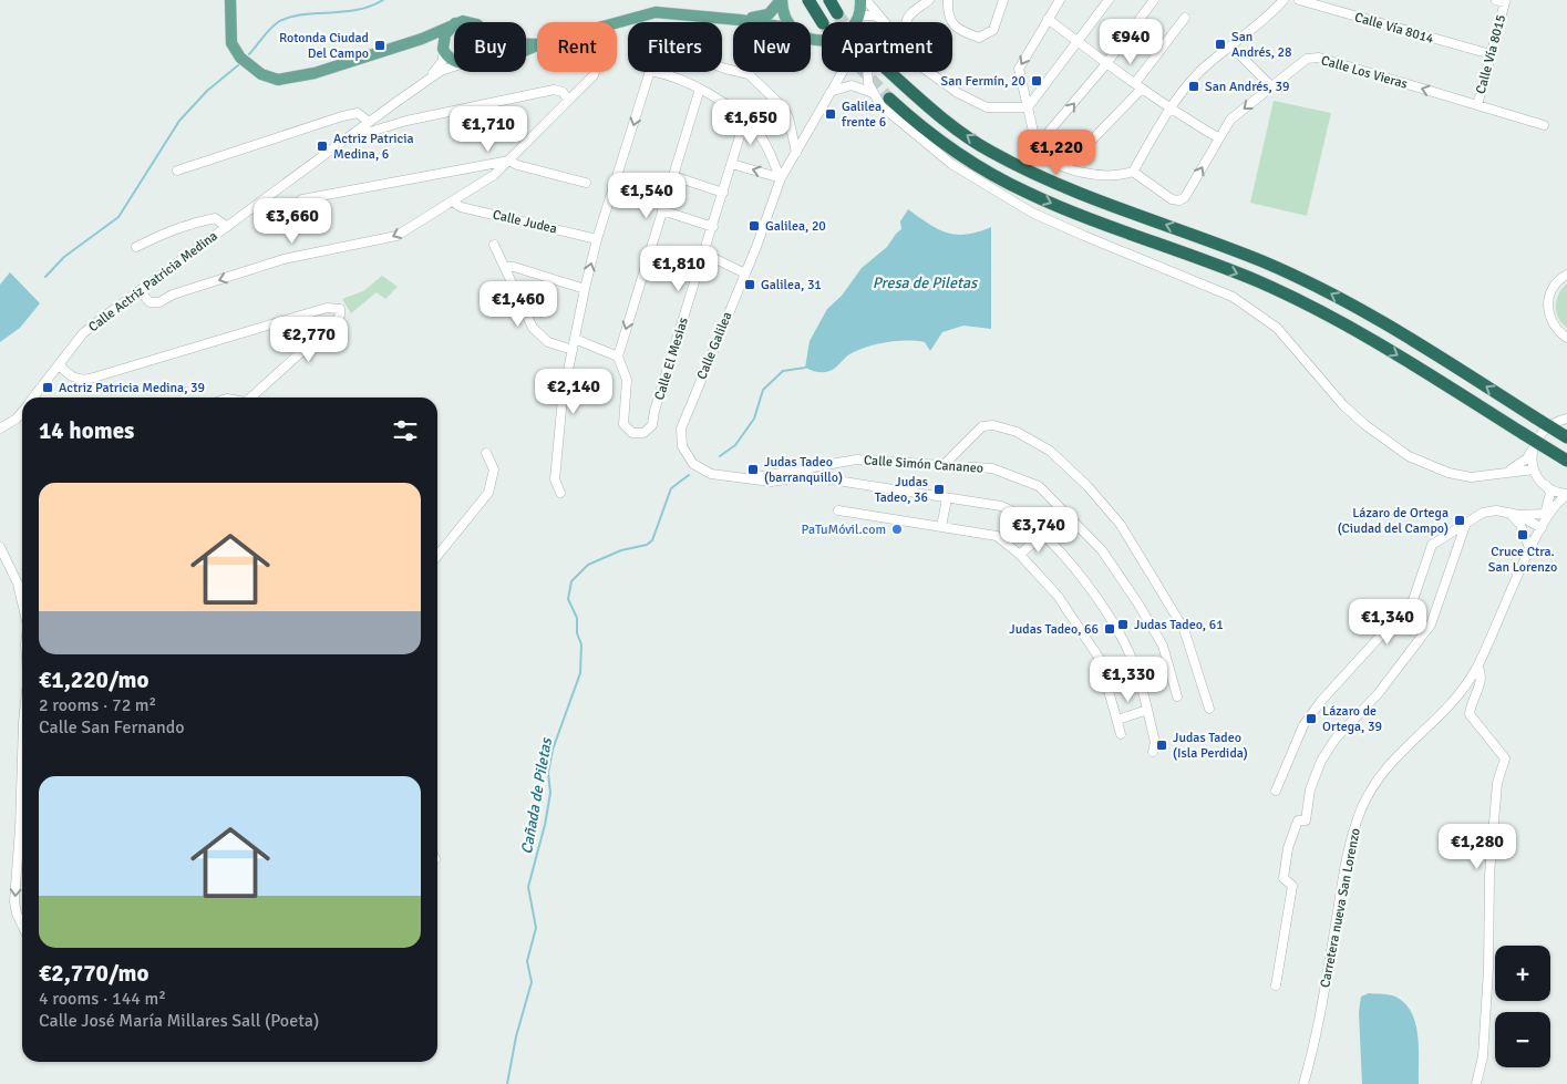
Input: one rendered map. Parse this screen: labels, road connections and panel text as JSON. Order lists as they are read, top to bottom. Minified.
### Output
{"streets":{"street":["Calle Vía 8014","Calle Vía 8015","Calle Los Vieras","Calle Judea","Calle Actriz Patricia Medina","Calle Galilea","Calle El Mesias","Calle Simón Cananeo","Carretera nueva San Lorenzo"]},"crossings":[["Calle Vía 8014","Calle Vía 8015"],["Calle Vía 8015","Calle Los Vieras"],["Calle Galilea","Calle Simón Cananeo"]],"water":["Presa de Piletas","Cañada de Piletas"],"places":{"transit":["San Andrés, 28","Rotonda Ciudad Del Campo","San Fermín, 20","San Andrés, 39","Galilea, frente 6","Actriz Patricia Medina, 6","Galilea, 20","Galilea, 31","Actriz Patricia Medina, 39","Judas Tadeo (barranquillo)","Judas Tadeo, 36","Lázaro de Ortega (Ciudad del Campo)","Cruce Ctra. San Lorenzo","Judas Tadeo, 61","Judas Tadeo, 66","Lázaro de Ortega, 39","Judas Tadeo (Isla Perdida)"],"other":["PaTuMóvil.com"]},"page":{"price":["€940","€1,650","€1,710","€1,220","€1,540","€3,660","€1,810","€1,460","€2,770","€2,140","€3,740","€1,340","€1,330","€1,280"],"chip":["Buy","Rent","Filters","New","Apartment"],"heading":"14 homes","list":[{"name":"€1,220/mo","note":"2 rooms · 72 m² · Calle San Fernando"},{"name":"€2,770/mo","note":"4 rooms · 144 m² · Calle José María Millares Sall (Poeta)"}],"map_buttons":["+","−"]}}
